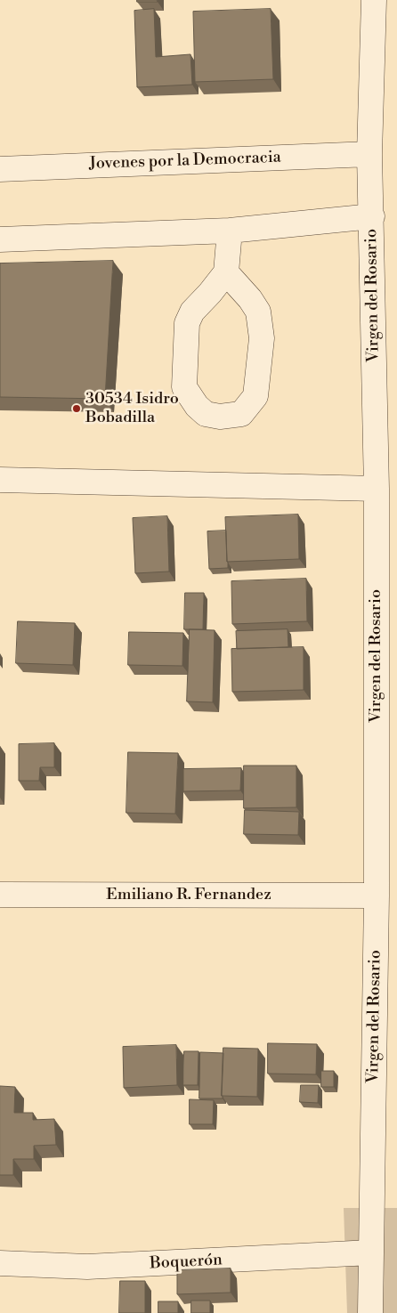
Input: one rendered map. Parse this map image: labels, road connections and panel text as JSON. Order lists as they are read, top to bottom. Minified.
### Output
{"streets":{"street":["Jovenes por la Democracia","Virgen del Rosario","Emiliano R. Fernandez","Boquerón"]},"crossings":[["Jovenes por la Democracia","Virgen del Rosario"],["Virgen del Rosario","Emiliano R. Fernandez"],["Virgen del Rosario","Boquerón"]],"places":["30534 Isidro Bobadilla"]}
